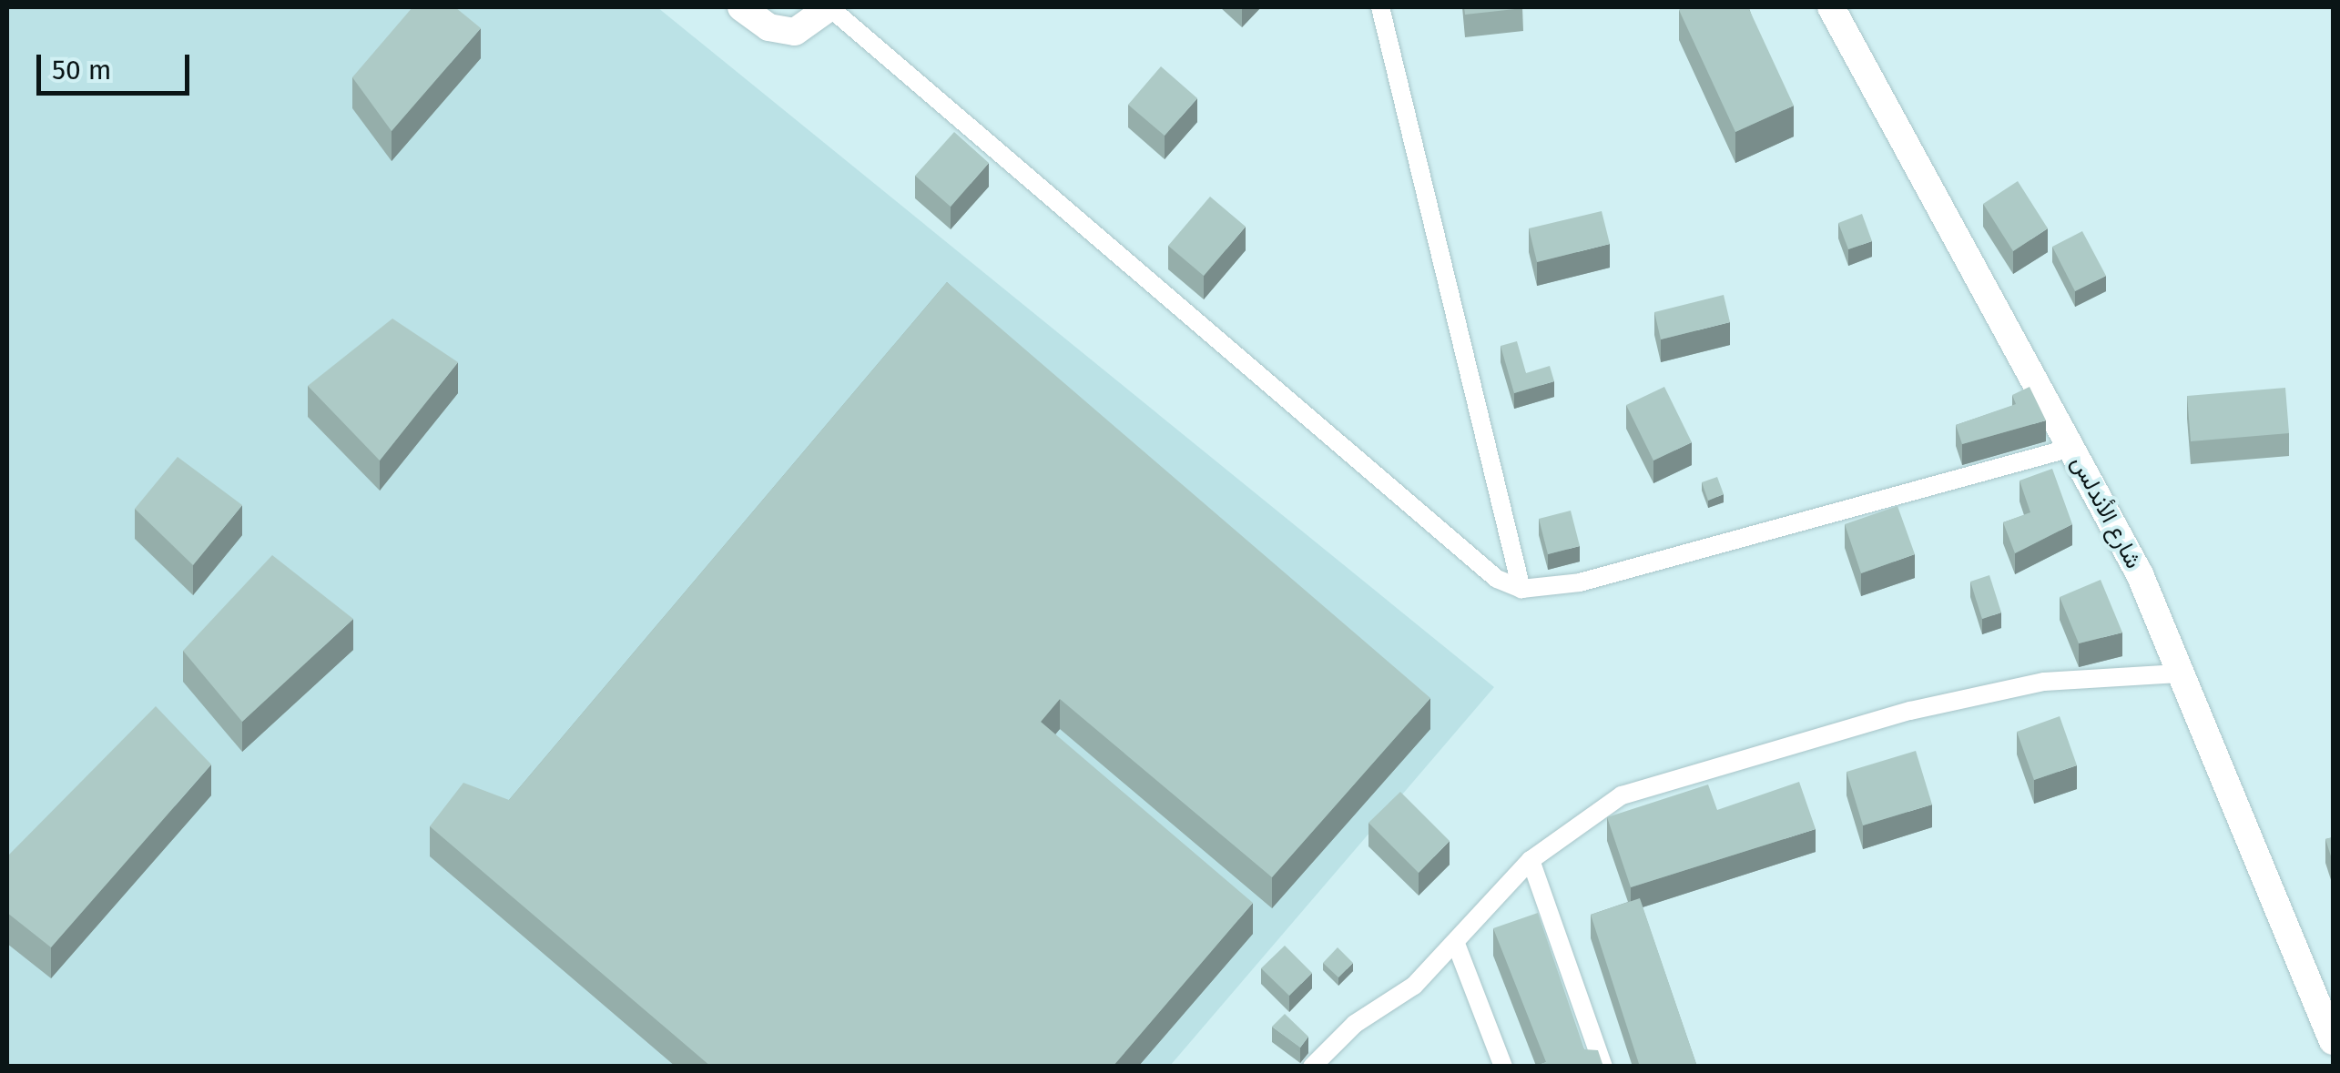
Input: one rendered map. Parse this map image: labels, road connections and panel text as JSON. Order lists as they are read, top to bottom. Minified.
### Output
{"streets":{"main road":["شارع الأندلس"]},"scale_bar":"50 m"}
